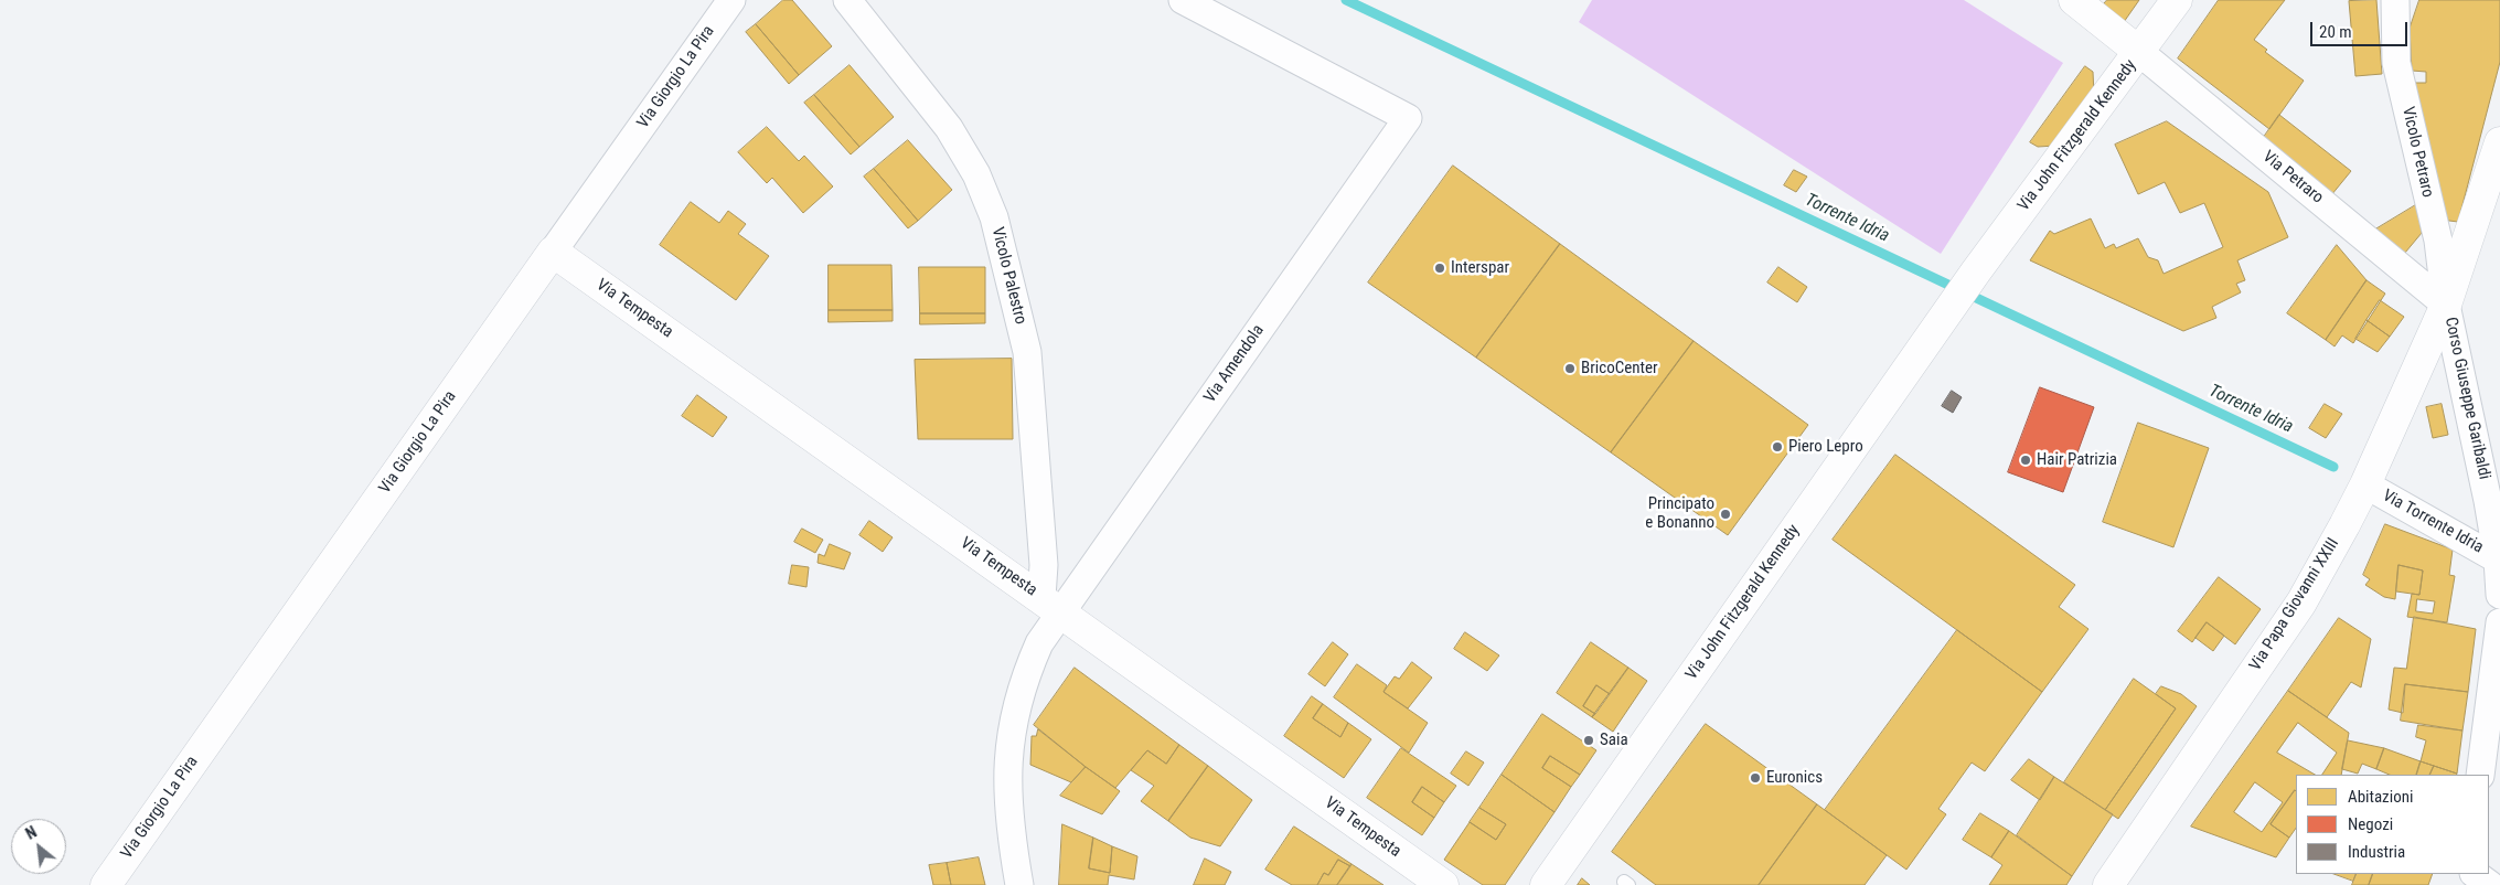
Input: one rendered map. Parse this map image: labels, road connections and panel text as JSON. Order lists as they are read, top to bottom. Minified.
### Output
{"streets":{"main road":["Via Giorgio La Pira","Via John Fitzgerald Kennedy","Via Tempesta","Corso Giuseppe Garibaldi","Via Papa Giovanni XXIII"],"street":["Vicolo Petraro","Via Petraro","Vicolo Palestro","Via Amendola","Via Torrente Idria"]},"crossings":[["Via Giorgio La Pira","Via Tempesta"],["Via John Fitzgerald Kennedy","Via Petraro"],["Vicolo Petraro","Via Petraro"],["Vicolo Petraro","Corso Giuseppe Garibaldi"],["Vicolo Petraro","Via Papa Giovanni XXIII"],["Via Petraro","Corso Giuseppe Garibaldi"],["Via Petraro","Via Papa Giovanni XXIII"],["Vicolo Palestro","Via Tempesta"],["Vicolo Palestro","Via Amendola"],["Via Tempesta","Via Amendola"],["Corso Giuseppe Garibaldi","Via Torrente Idria"],["Corso Giuseppe Garibaldi","Via Papa Giovanni XXIII"],["Via Torrente Idria","Via Papa Giovanni XXIII"]],"water":["Torrente Idria"],"places":["Interspar","BricoCenter","Piero Lepro","Hair Patrizia","Principato e Bonanno","Saia","Euronics"],"legend":["Abitazioni","Negozi","Industria"],"scale_bar":"20 m","north":"top left"}
